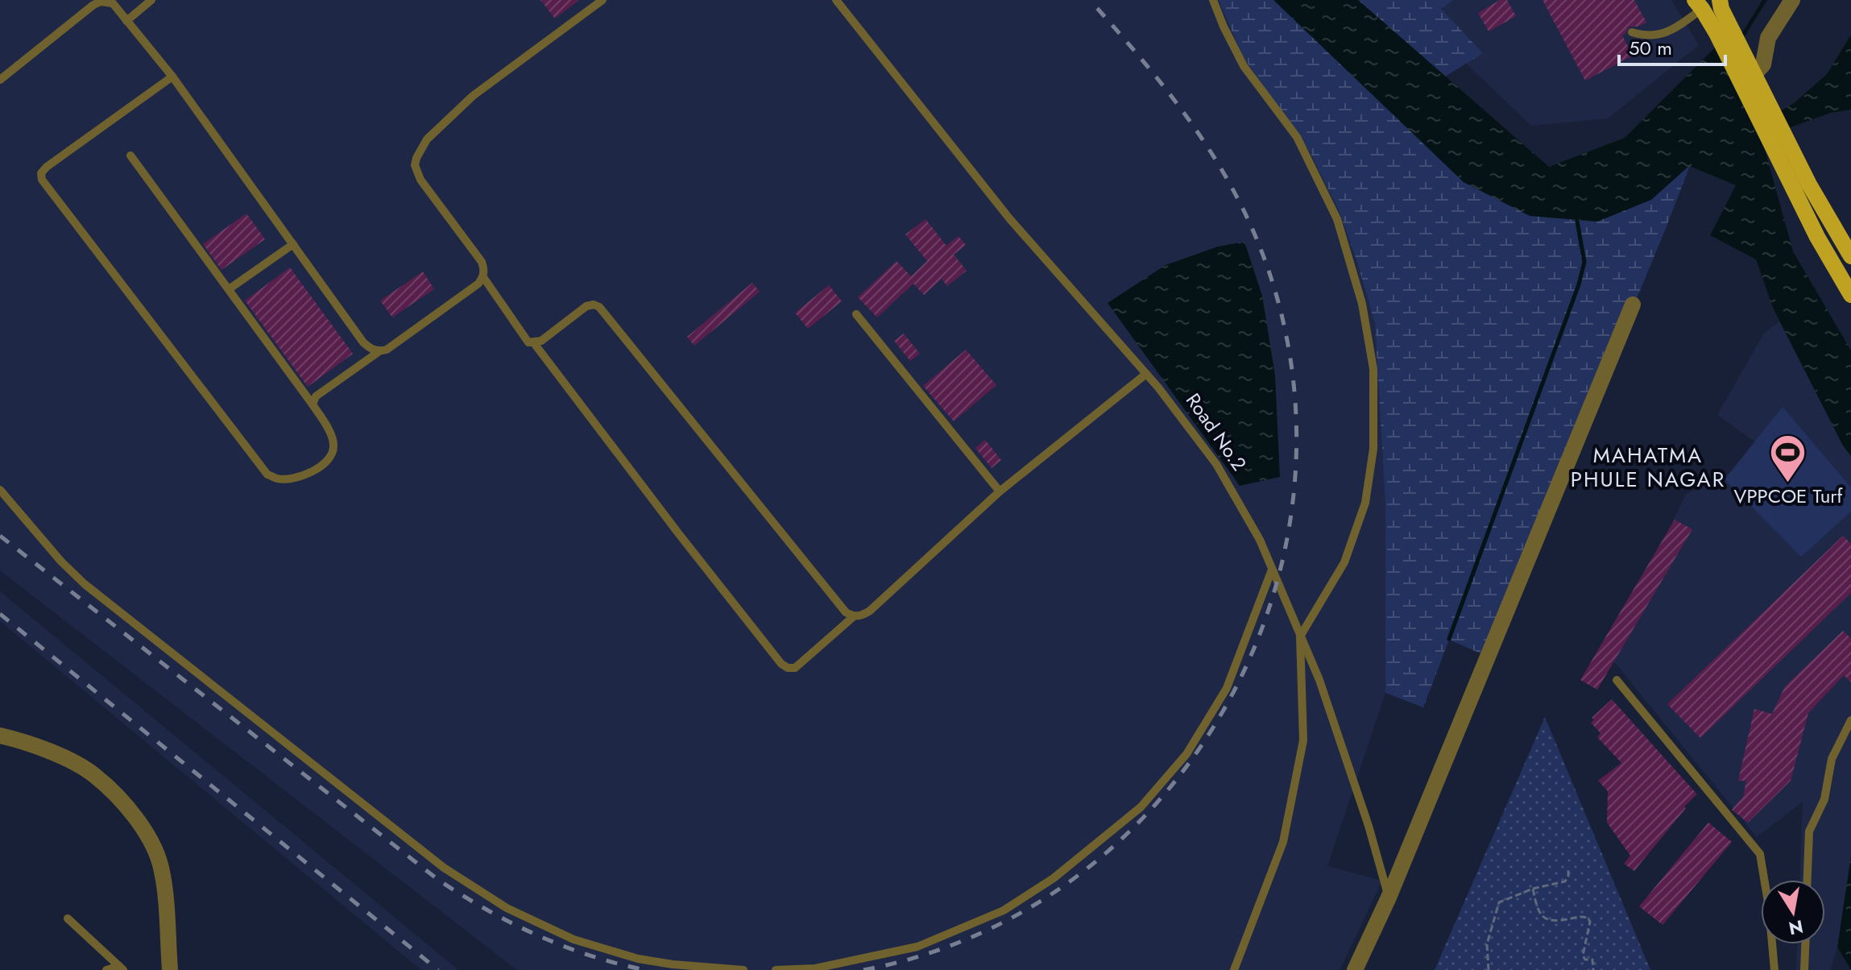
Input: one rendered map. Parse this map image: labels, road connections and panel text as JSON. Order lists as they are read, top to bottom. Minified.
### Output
{"streets":{"lane":["Road No.2"]},"districts":["MAHATMA PHULE NAGAR"],"places":{"sports":["VPPCOE Turf"]},"scale_bar":"50 m","north":"bottom"}
